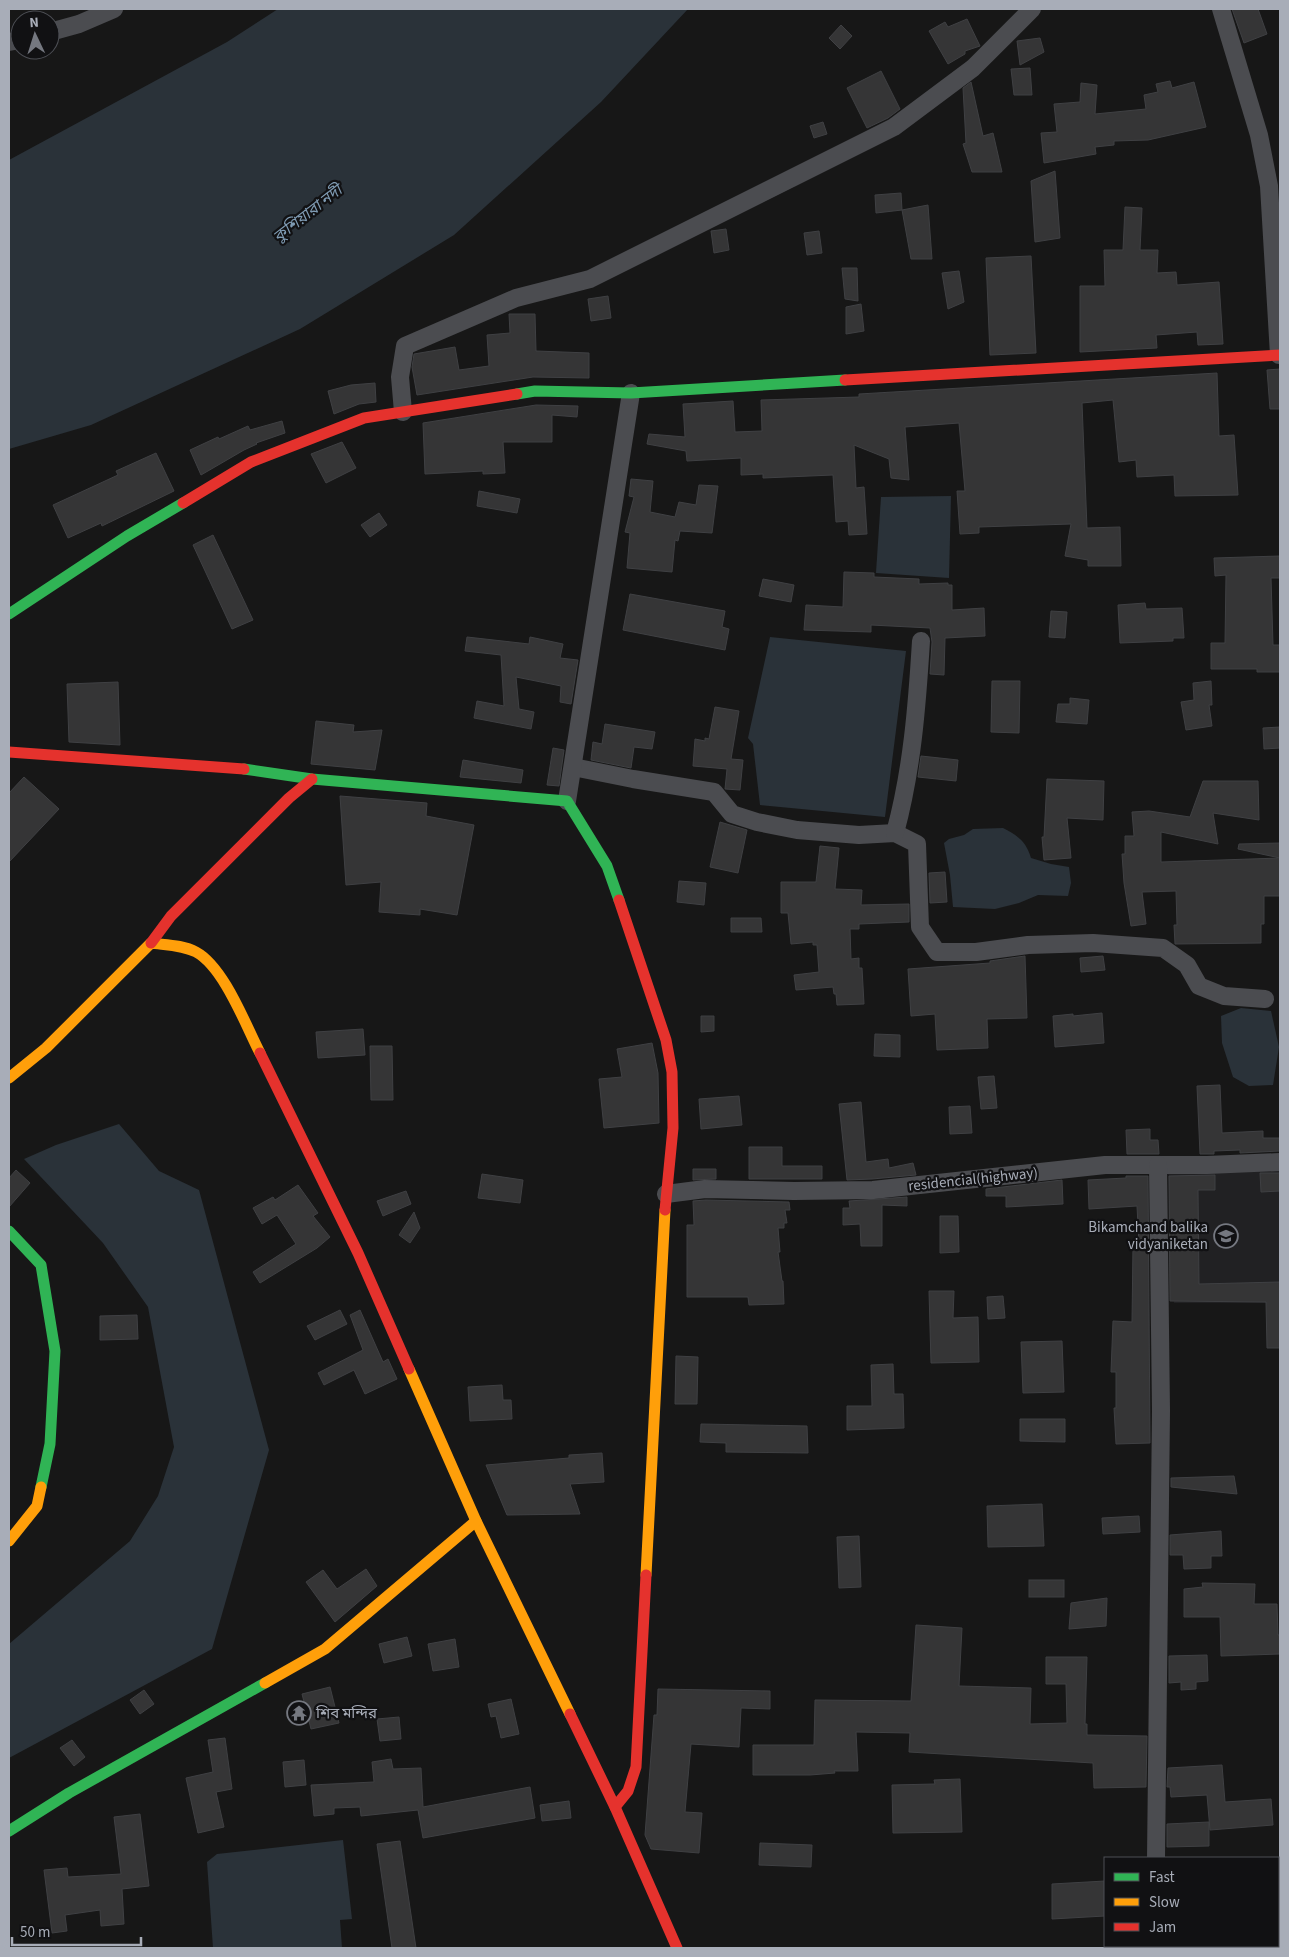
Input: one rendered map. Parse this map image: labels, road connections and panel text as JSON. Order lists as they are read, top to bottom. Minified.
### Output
{"streets":{"street":["residencial(highway)"]},"water":["কুশিয়ারা নদী"],"places":{"school or university":["Bikamchand balika vidyaniketan"],"temple":["শিব মন্দির"]},"legend":["Fast","Slow","Jam"],"scale_bar":"50 m","north":"top"}
